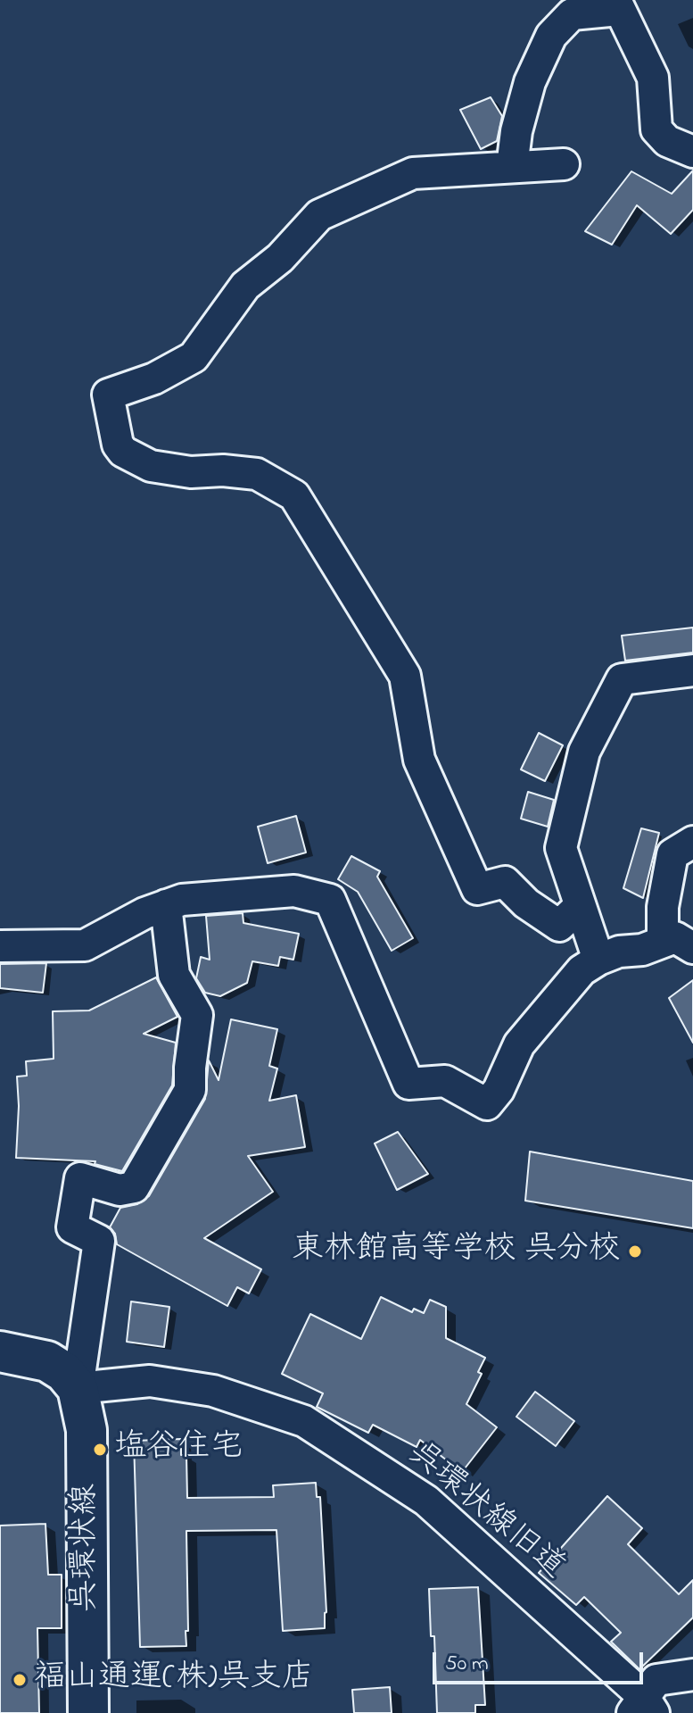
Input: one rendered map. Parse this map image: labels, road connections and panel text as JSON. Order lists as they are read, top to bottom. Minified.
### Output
{"streets":{"main road":["呉環状線"],"street":["呉環状線旧道"]},"crossings":[["呉環状線旧道","呉環状線"]],"places":["東林館高等学校 呉分校","塩谷住宅","福山通運(株)呉支店"],"scale_bar":"50 m"}
